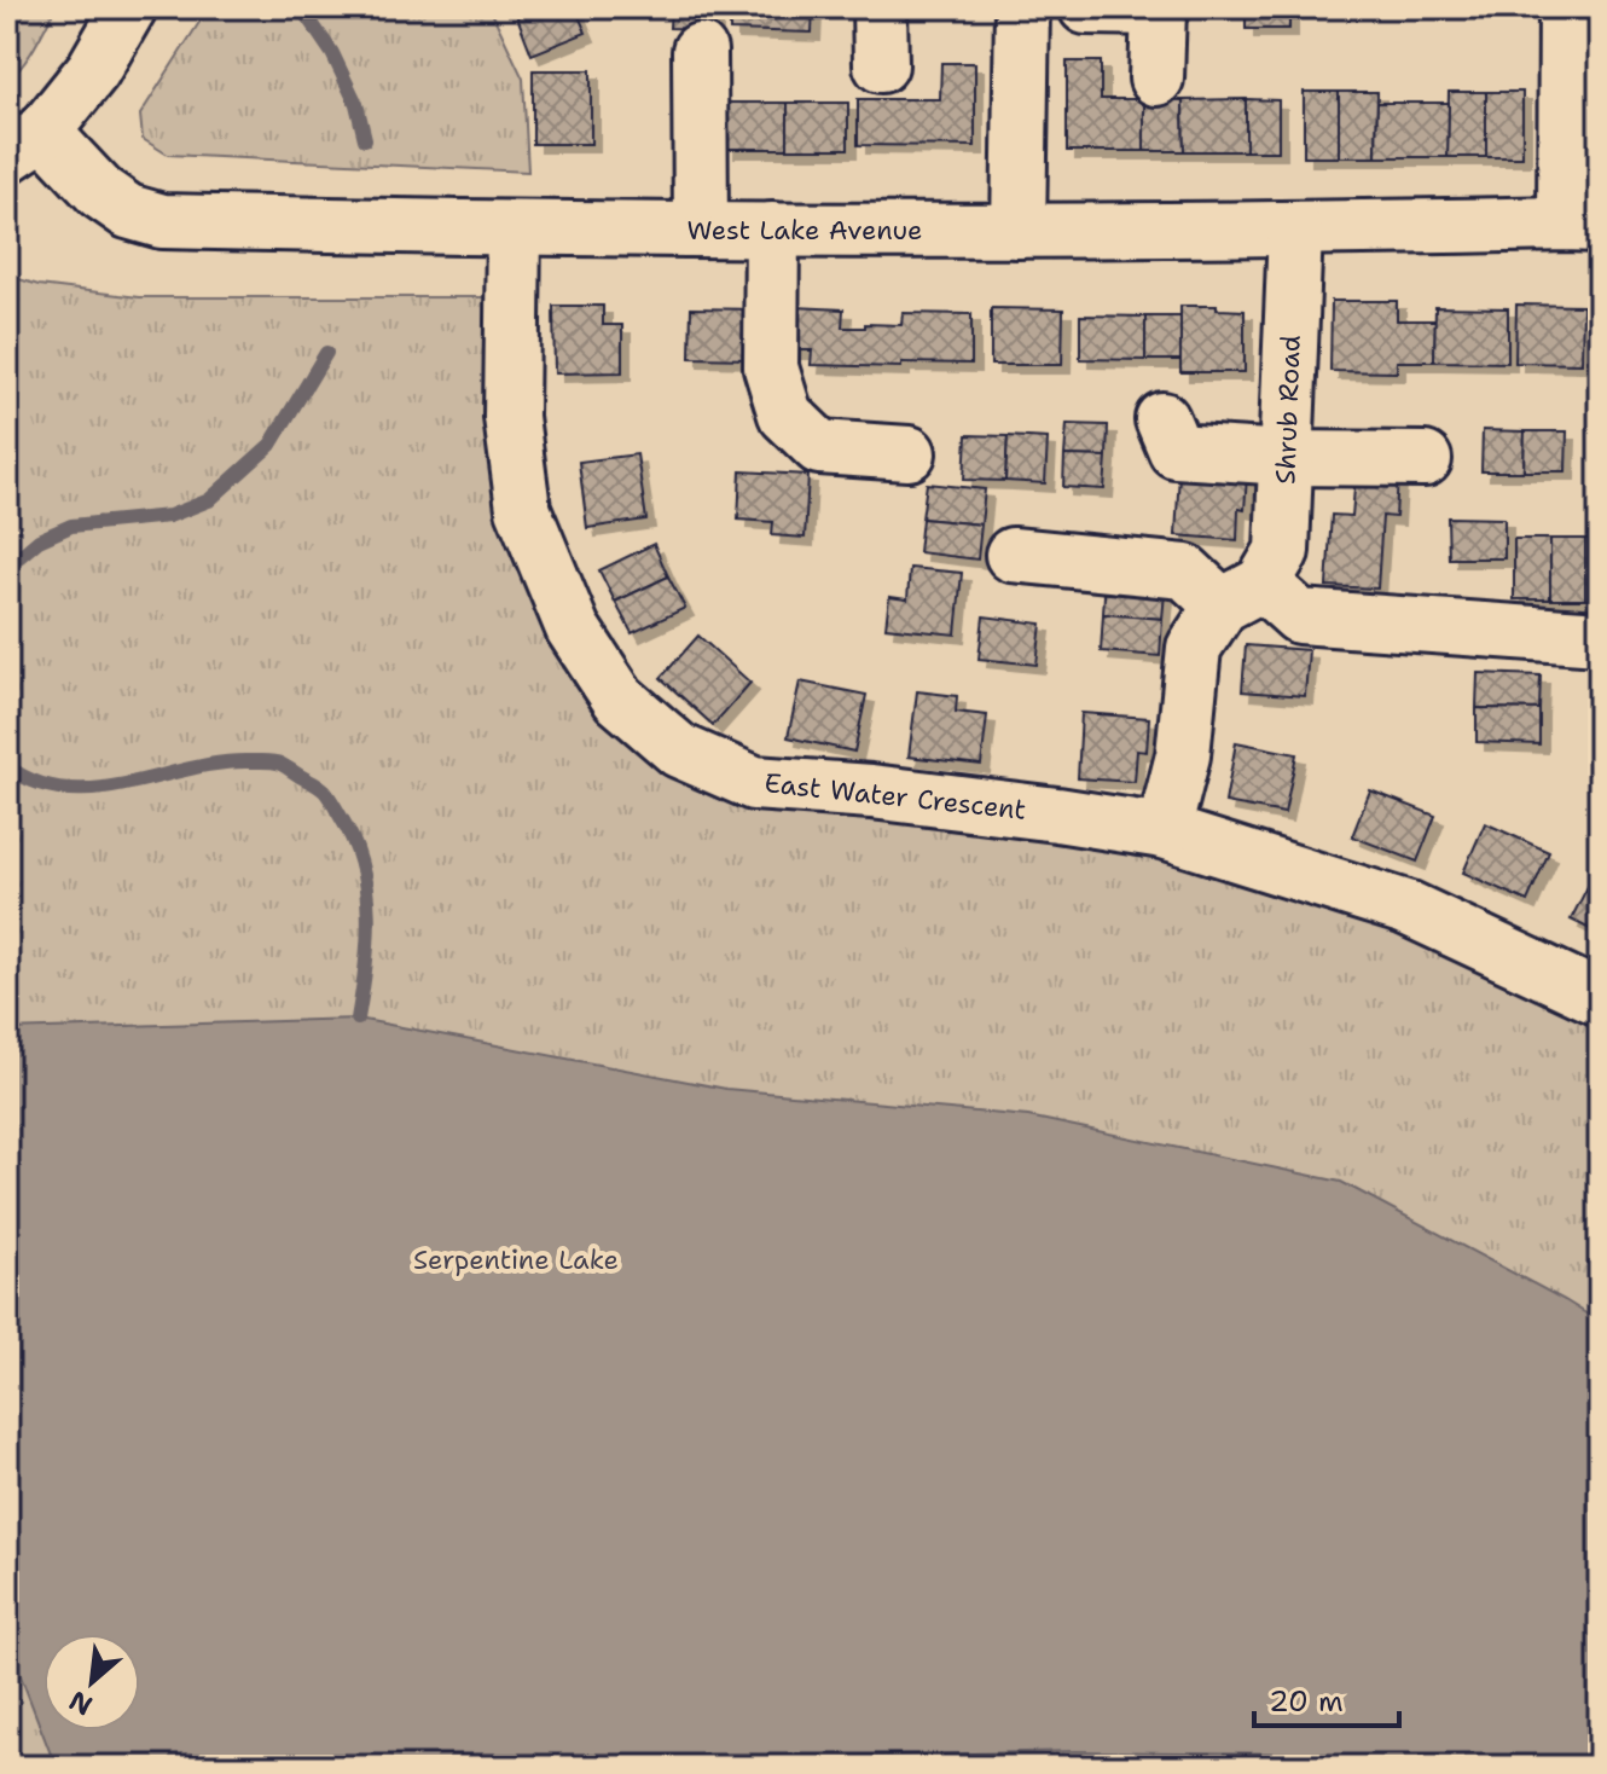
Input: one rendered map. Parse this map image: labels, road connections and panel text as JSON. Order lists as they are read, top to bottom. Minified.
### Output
{"streets":{"street":["West Lake Avenue","Shrub Road","East Water Crescent"]},"crossings":[["West Lake Avenue","Shrub Road"],["West Lake Avenue","East Water Crescent"],["Shrub Road","East Water Crescent"]],"parks":["Serpentine Lake"],"scale_bar":"20 m","north":"bottom left"}
